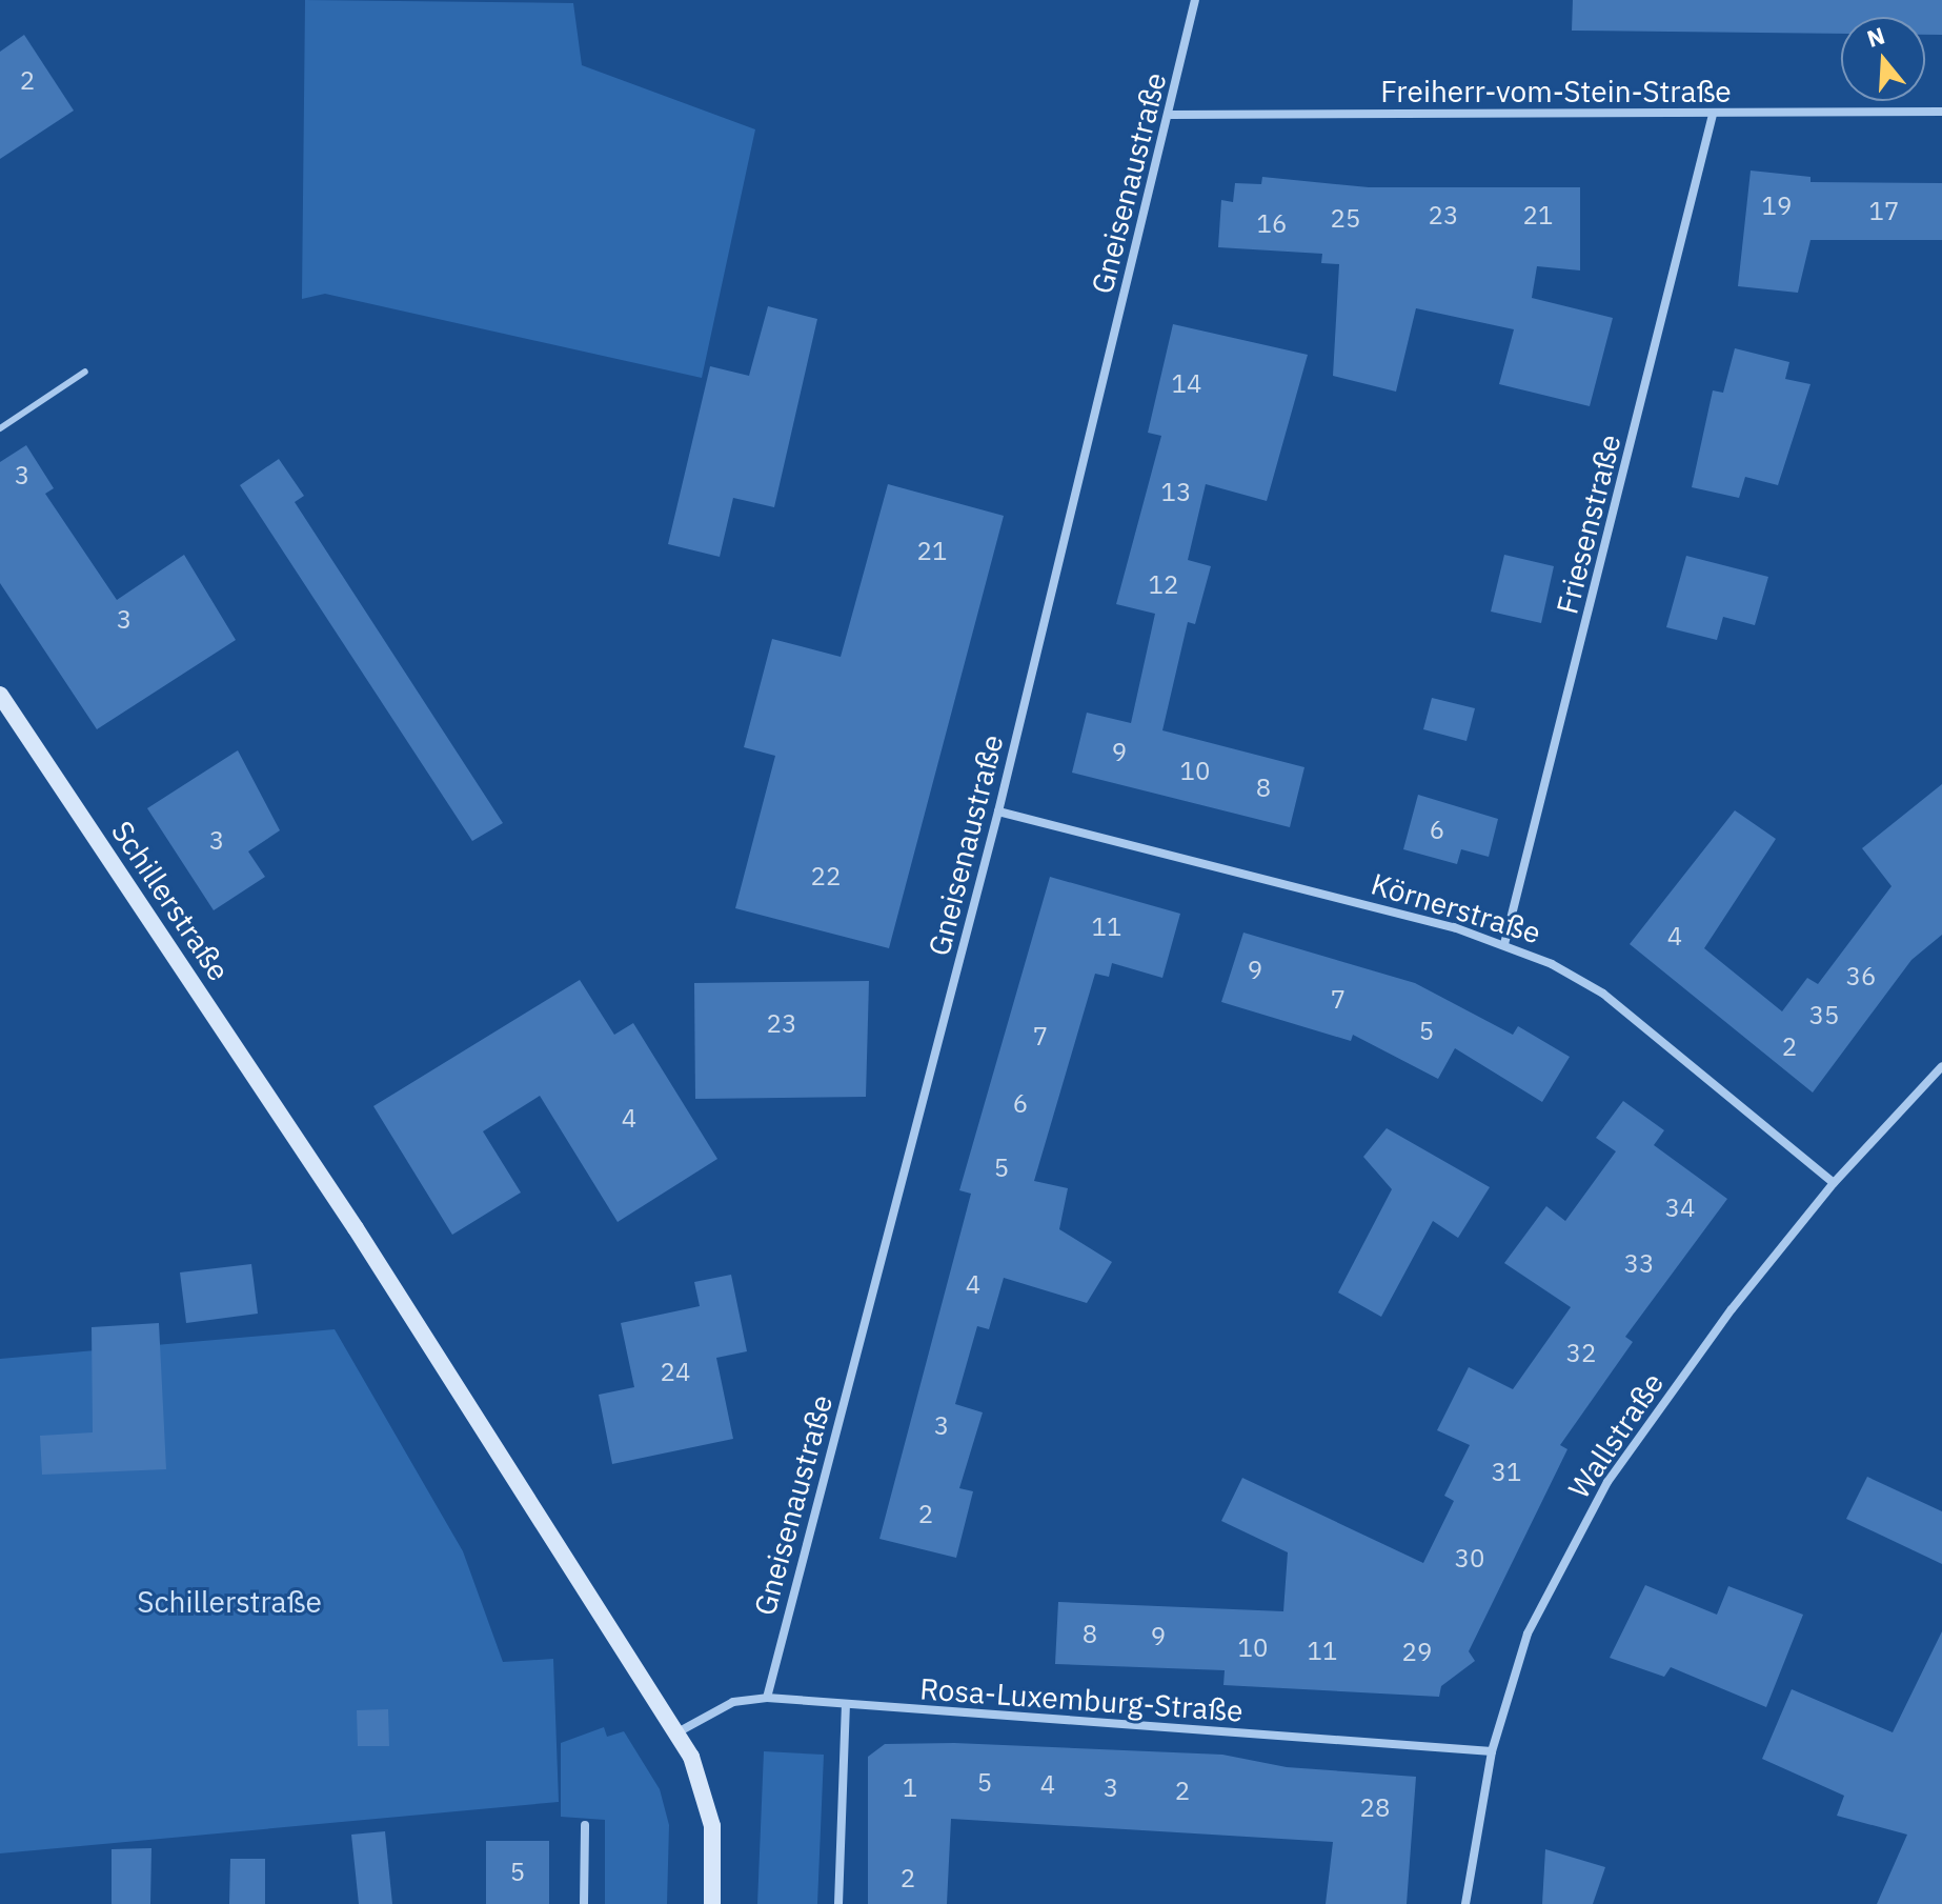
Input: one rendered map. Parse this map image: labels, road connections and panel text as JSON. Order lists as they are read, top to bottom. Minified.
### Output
{"streets":{"main road":["Schillerstraße"],"street":["Freiherr-vom-Stein-Straße","Gneisenaustraße","Friesenstraße","Körnerstraße","Wallstraße","Rosa-Luxemburg-Straße"]},"crossings":[["Freiherr-vom-Stein-Straße","Gneisenaustraße"],["Freiherr-vom-Stein-Straße","Friesenstraße"],["Gneisenaustraße","Körnerstraße"],["Gneisenaustraße","Rosa-Luxemburg-Straße"],["Friesenstraße","Körnerstraße"],["Schillerstraße","Rosa-Luxemburg-Straße"],["Körnerstraße","Wallstraße"],["Wallstraße","Rosa-Luxemburg-Straße"]],"parks":["Schillerstraße"],"house_numbers":["2","19","17","23","21","25","16","14","3","13","21","12","3","9","10","8","6","3","22","11","4","9","36","7","35","23","5","7","2","6","4","5","34","33","4","32","24","3","31","2","30","8","9","10","11","29","5","4","1","3","2","28","5","2"],"north":"top"}
